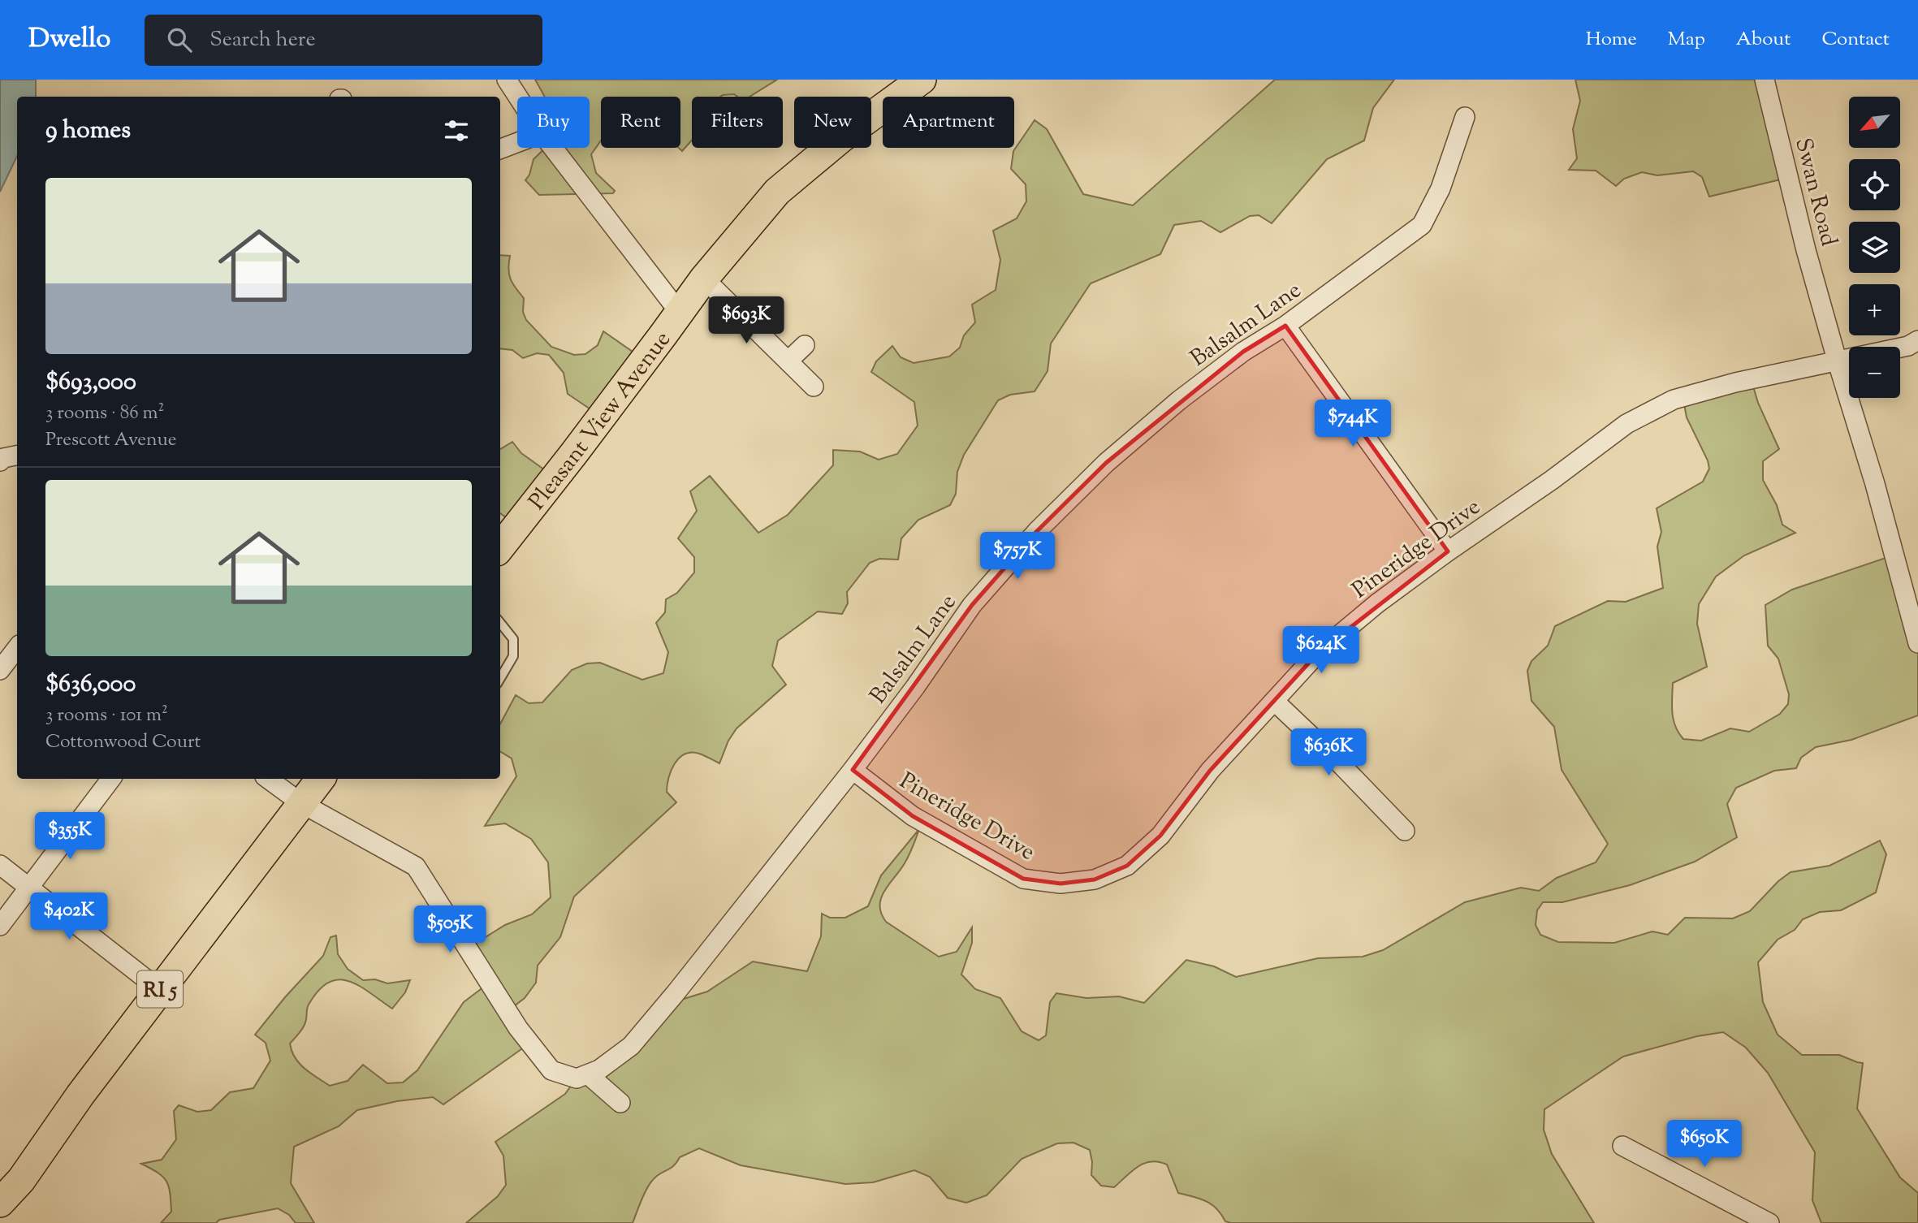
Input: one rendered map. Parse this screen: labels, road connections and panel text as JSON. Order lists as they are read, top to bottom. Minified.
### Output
{"streets":{"main road":["Pleasant View Avenue","RI 5"],"street":["Swan Road","Balsalm Lane","Pineridge Drive"]},"crossings":[["Swan Road","Pineridge Drive"],["Balsalm Lane","Pineridge Drive"]],"north":"bottom left","page":{"header":"Dwello","search":"Search here","nav":["Home","Map","About","Contact"],"map_buttons":["+","−"],"chip":["Buy","Rent","Filters","New","Apartment"],"heading":"9 homes","list":[{"name":"$693,000","note":"3 rooms · 86 m² · Prescott Avenue"},{"name":"$636,000","note":"3 rooms · 101 m² · Cottonwood Court"}],"price":["$693K","$744K","$757K","$624K","$636K","$355K","$402K","$505K","$650K"]}}
